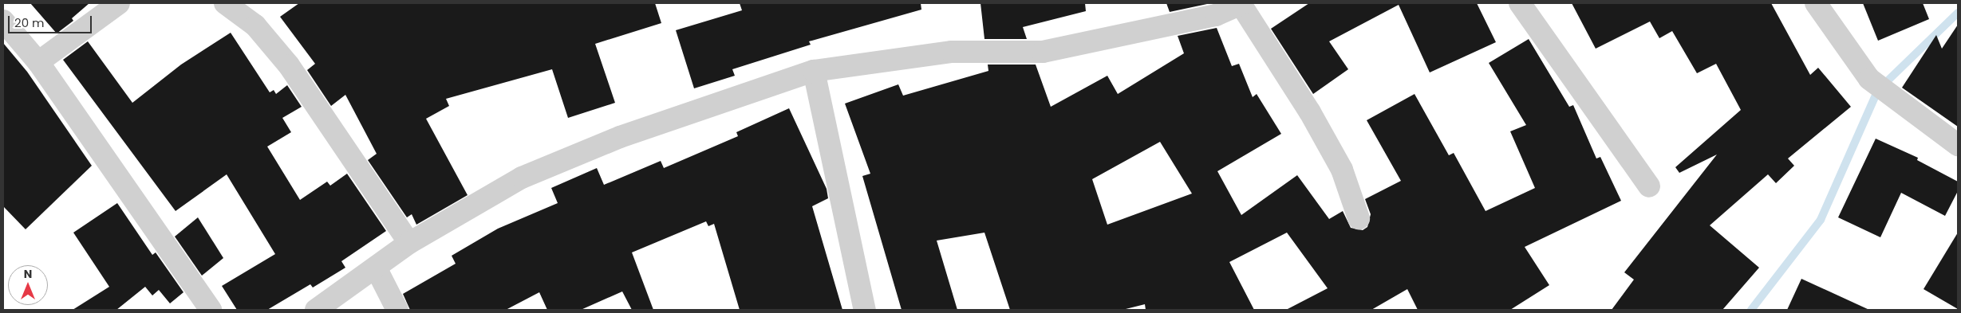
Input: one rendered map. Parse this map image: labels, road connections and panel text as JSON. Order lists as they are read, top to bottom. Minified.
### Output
{"scale_bar":"20 m","north":"top"}
